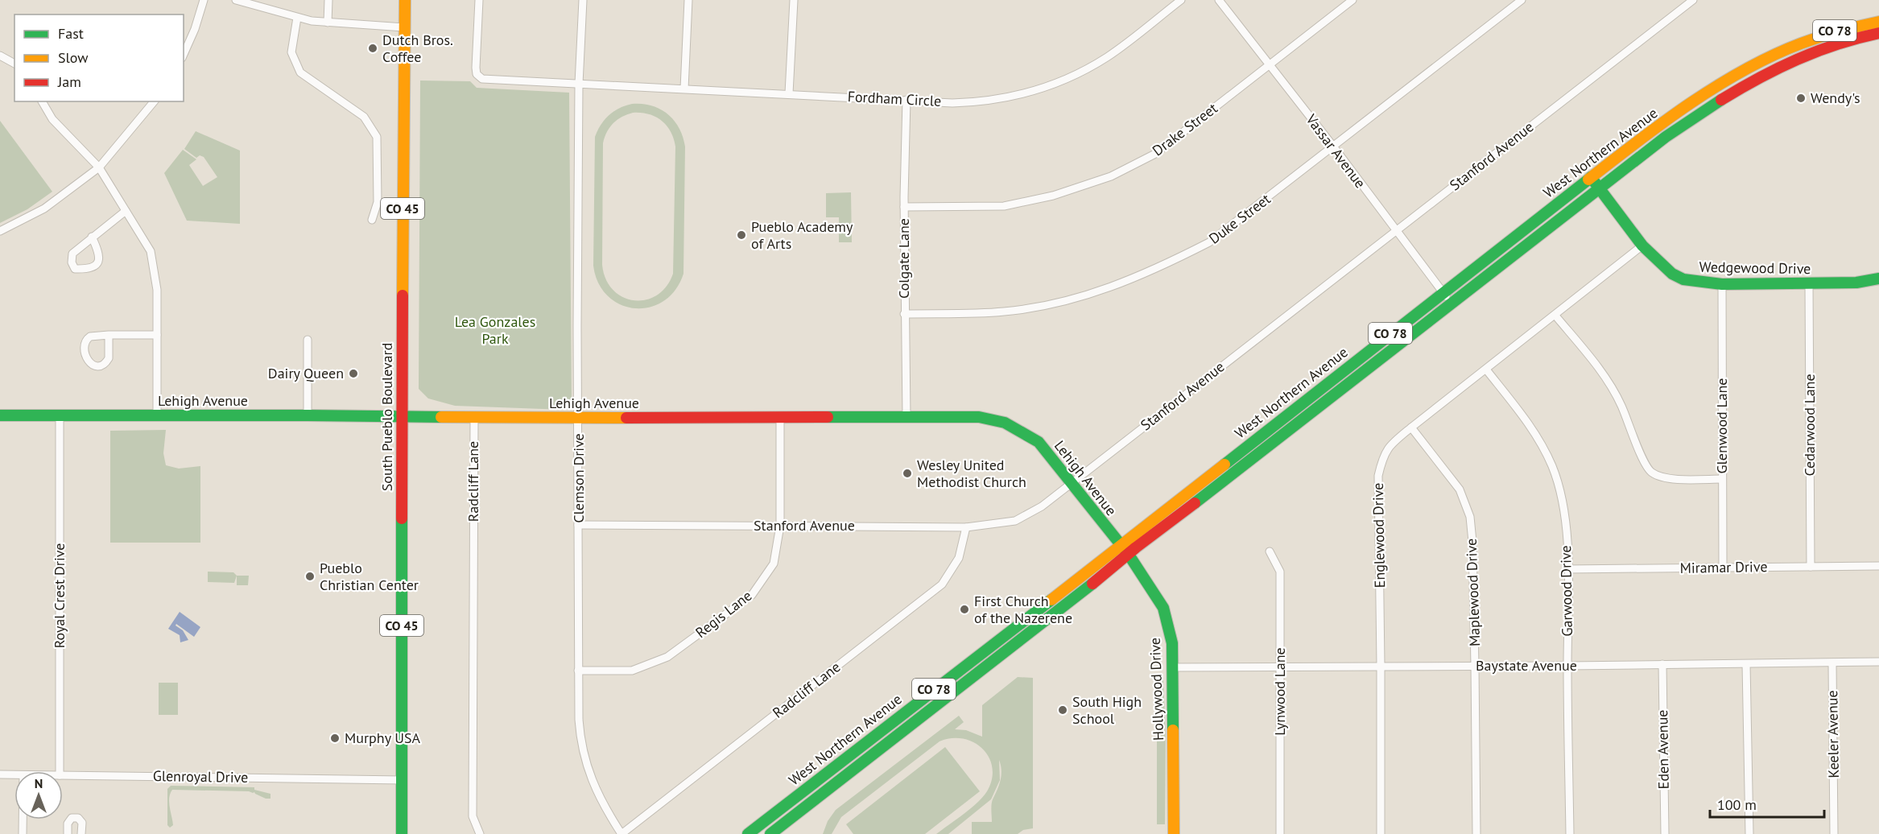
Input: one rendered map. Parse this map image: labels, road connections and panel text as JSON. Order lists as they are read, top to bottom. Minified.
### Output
{"streets":{"main road":["CO 78","West Northern Avenue","CO 45","Wedgewood Drive","Lehigh Avenue","South Pueblo Boulevard","Hollywood Drive"],"street":["Fordham Circle","Drake Street","Vassar Avenue","Stanford Avenue","Duke Street","Colgate Lane","Cedarwood Lane","Glenwood Lane","Clemson Drive","Radcliff Lane","Englewood Drive","Miramar Drive","Garwood Drive","Maplewood Drive","Royal Crest Drive","Regis Lane","Baystate Avenue","Lynwood Lane","Keeler Avenue","Eden Avenue","Glenroyal Drive"]},"crossings":[["Fordham Circle","Colgate Lane"],["Fordham Circle","Clemson Drive"],["Drake Street","Vassar Avenue"],["Drake Street","Colgate Lane"],["Vassar Avenue","West Northern Avenue"],["Vassar Avenue","Stanford Avenue"],["Vassar Avenue","Duke Street"],["West Northern Avenue","Wedgewood Drive"],["West Northern Avenue","Lehigh Avenue"],["West Northern Avenue","Hollywood Drive"],["Stanford Avenue","Lehigh Avenue"],["Stanford Avenue","Clemson Drive"],["Stanford Avenue","Radcliff Lane"],["Stanford Avenue","Regis Lane"],["Duke Street","Colgate Lane"],["Colgate Lane","Lehigh Avenue"],["Wedgewood Drive","Cedarwood Lane"],["Wedgewood Drive","Glenwood Lane"],["Wedgewood Drive","Englewood Drive"],["Lehigh Avenue","South Pueblo Boulevard"],["Lehigh Avenue","Clemson Drive"],["Lehigh Avenue","Radcliff Lane"],["Lehigh Avenue","Royal Crest Drive"],["Lehigh Avenue","Regis Lane"],["Lehigh Avenue","Hollywood Drive"],["South Pueblo Boulevard","Glenroyal Drive"],["Cedarwood Lane","Miramar Drive"],["Glenwood Lane","Miramar Drive"],["Clemson Drive","Radcliff Lane"],["Clemson Drive","Regis Lane"],["Englewood Drive","Garwood Drive"],["Englewood Drive","Maplewood Drive"],["Englewood Drive","Baystate Avenue"],["Miramar Drive","Garwood Drive"],["Garwood Drive","Baystate Avenue"],["Maplewood Drive","Baystate Avenue"],["Baystate Avenue","Hollywood Drive"],["Baystate Avenue","Lynwood Lane"],["Baystate Avenue","Keeler Avenue"],["Baystate Avenue","Eden Avenue"]],"parks":["Lea Gonzales Park"],"places":["Dutch Bros. Coffee","Wendy's","Pueblo Academy of Arts","Dairy Queen","Wesley United Methodist Church","Pueblo Christian Center","First Church of the Nazerene","South High School","Murphy USA"],"legend":["Fast","Slow","Jam"],"scale_bar":"100 m","north":"top"}
